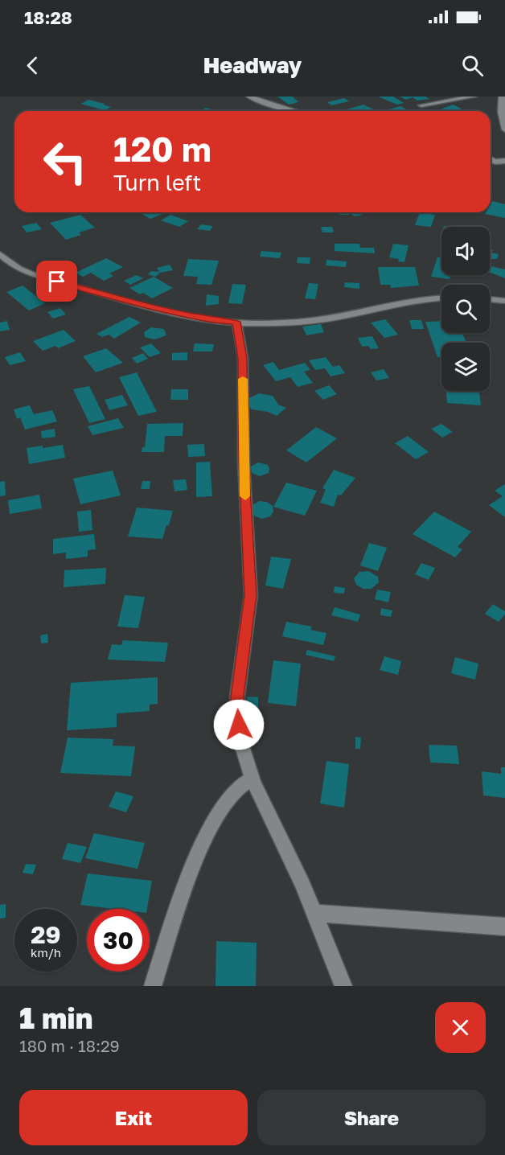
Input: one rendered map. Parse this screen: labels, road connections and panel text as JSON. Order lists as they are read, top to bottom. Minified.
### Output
{"page":{"status":"18:28","header":"Headway","turn":["120 m","Turn left"],"speed":"29 km/h","limit":"30","heading":["1 min","180 m · 18:29"],"buttons":["Exit","Share"]}}
